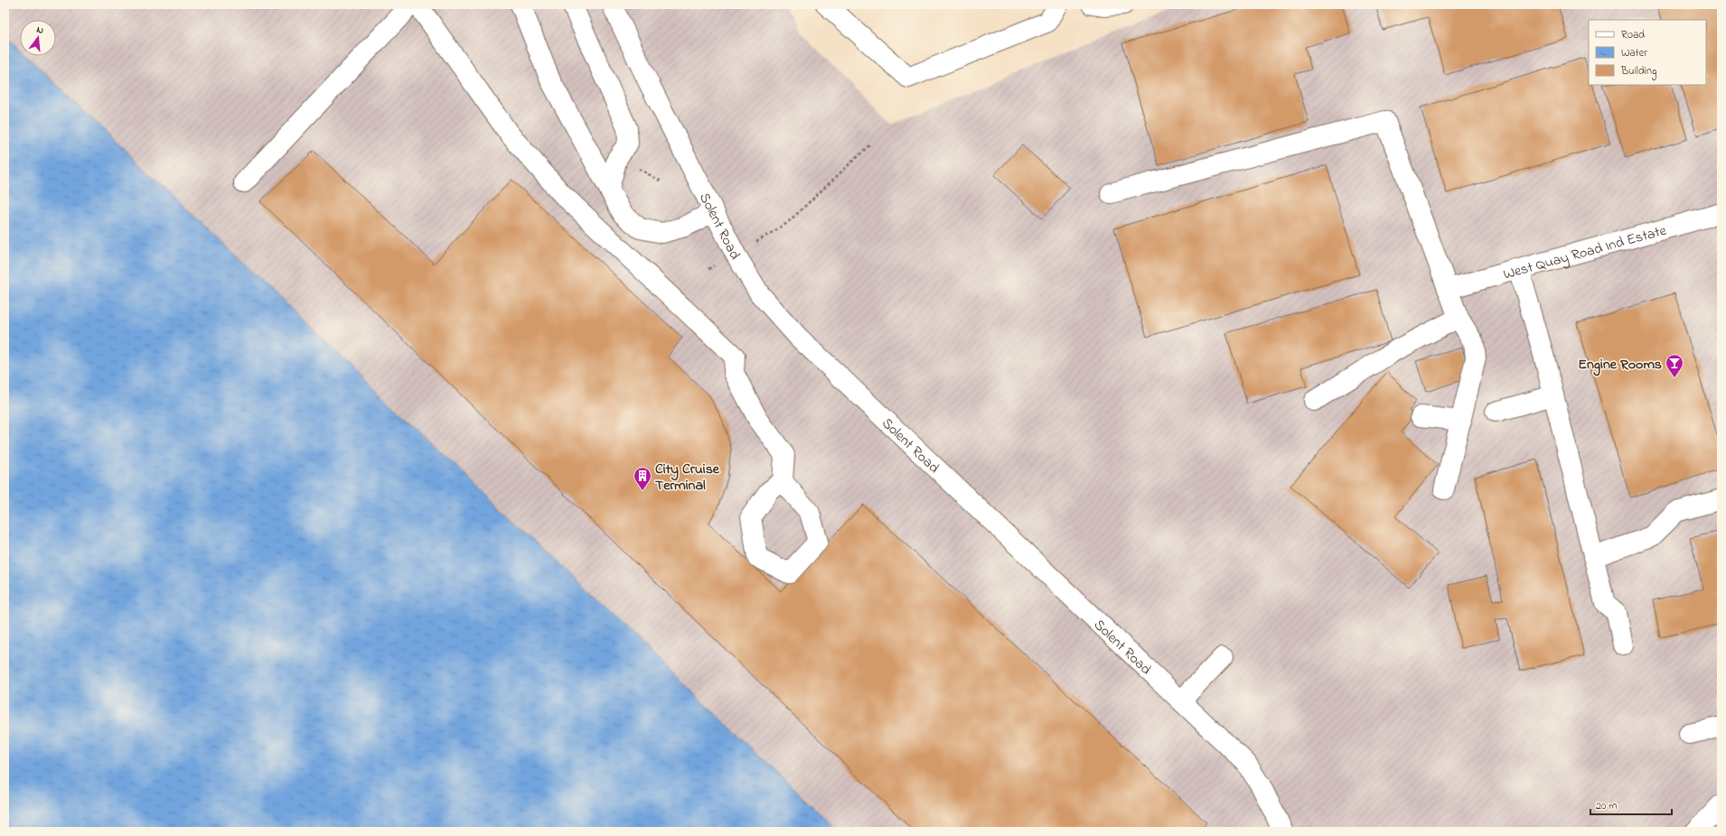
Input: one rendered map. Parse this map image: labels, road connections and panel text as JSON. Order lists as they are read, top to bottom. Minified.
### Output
{"streets":{"street":["Solent Road","West Quay Road Ind Estate"]},"places":{"bar":["Engine Rooms"],"building":["City Cruise Terminal"]},"legend":["Road","Water","Building"],"scale_bar":"20 m","north":"top"}
